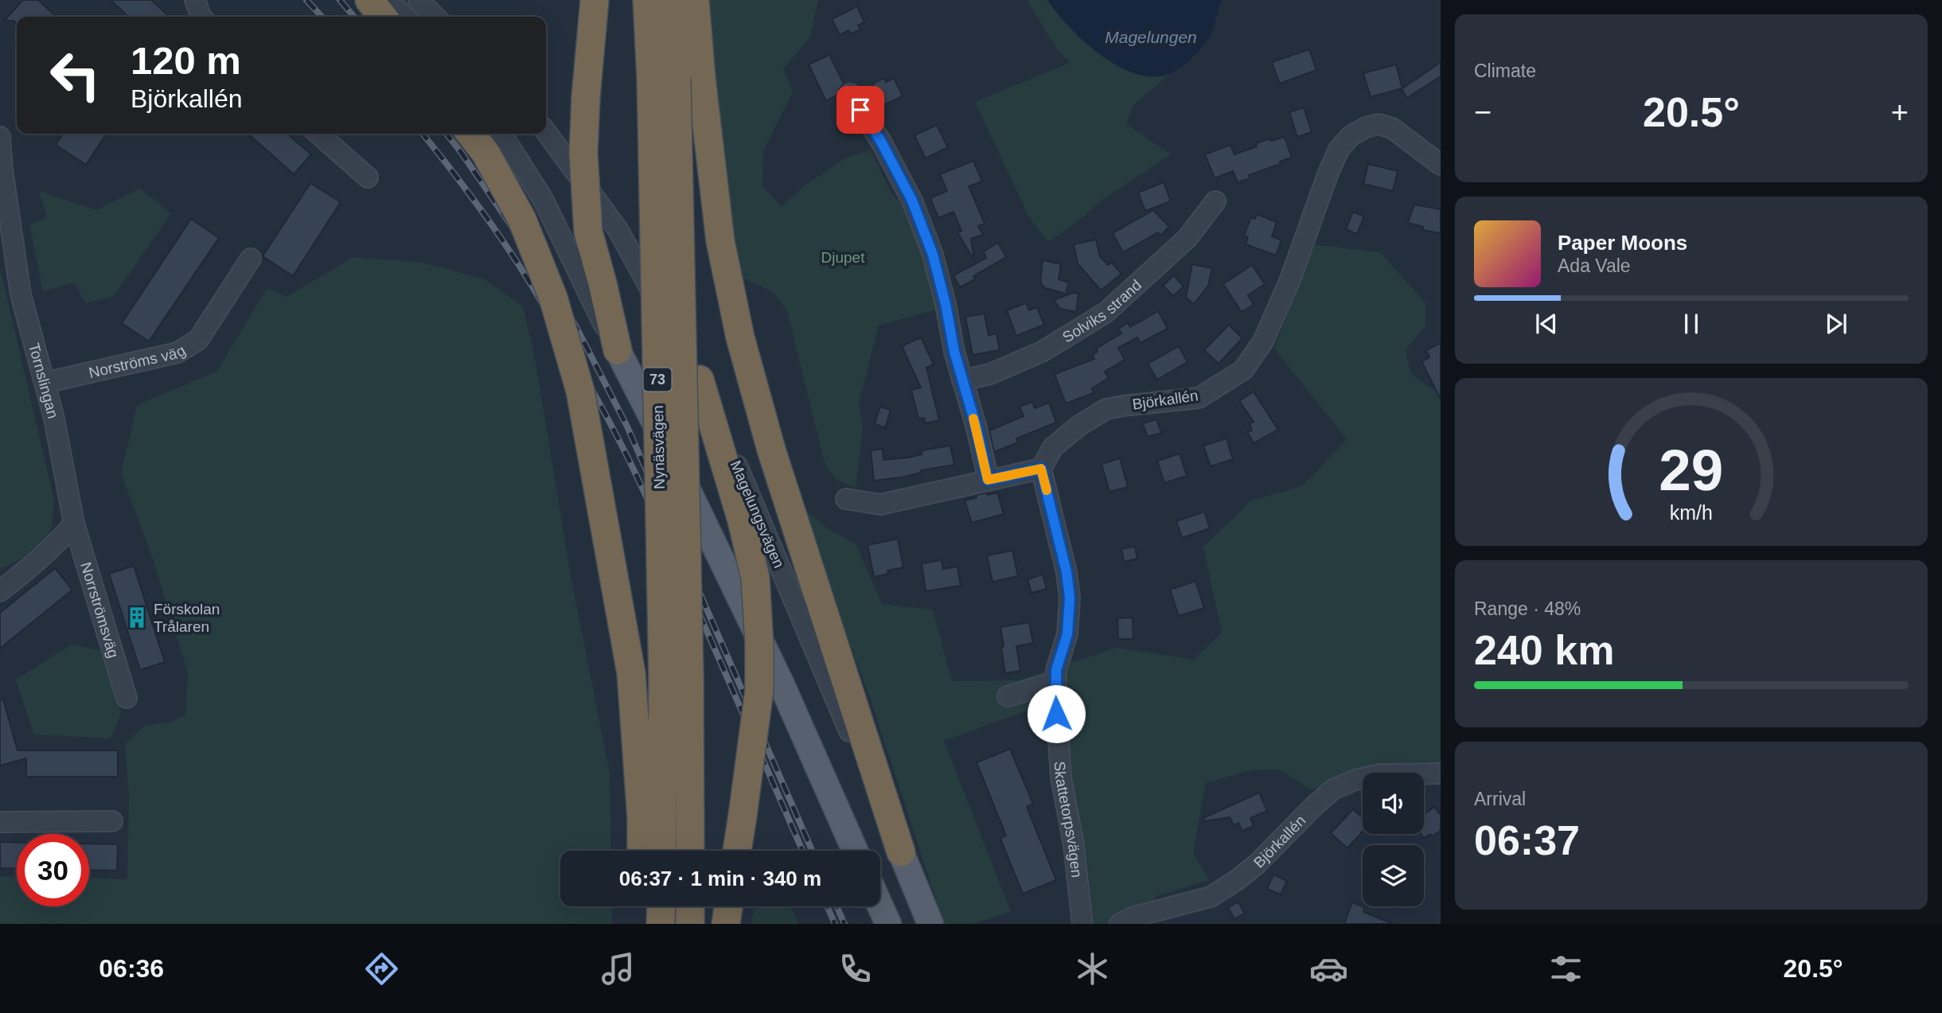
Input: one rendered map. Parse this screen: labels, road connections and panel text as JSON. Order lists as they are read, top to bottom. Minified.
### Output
{"streets":{"highway":["73","Nynäsvägen"],"main road":["Magelungsvägen"],"street":["Solviks strand","Norströms väg","Tornslingan","Björkallén","Norrströmsväg","Skattetorpsvägen"]},"crossings":[["Norströms väg","Tornslingan"],["Tornslingan","Norrströmsväg"],["Björkallén","Skattetorpsvägen"]],"water":["Magelungen"],"parks":["Djupet"],"places":{"building":["Förskolan Trålaren"]},"page":{"tile":["Climate",["Range · 48%","240 km"],["Arrival","06:37"]],"turn":["120 m","Björkallén"],"heat":["−","20.5°","+"],"song":["Paper Moons","Ada Vale"],"limit":"30","trip":"06:37 · 1 min · 340 m","tabs":["06:36","20.5°"],"gauge":["29","km/h"]}}
